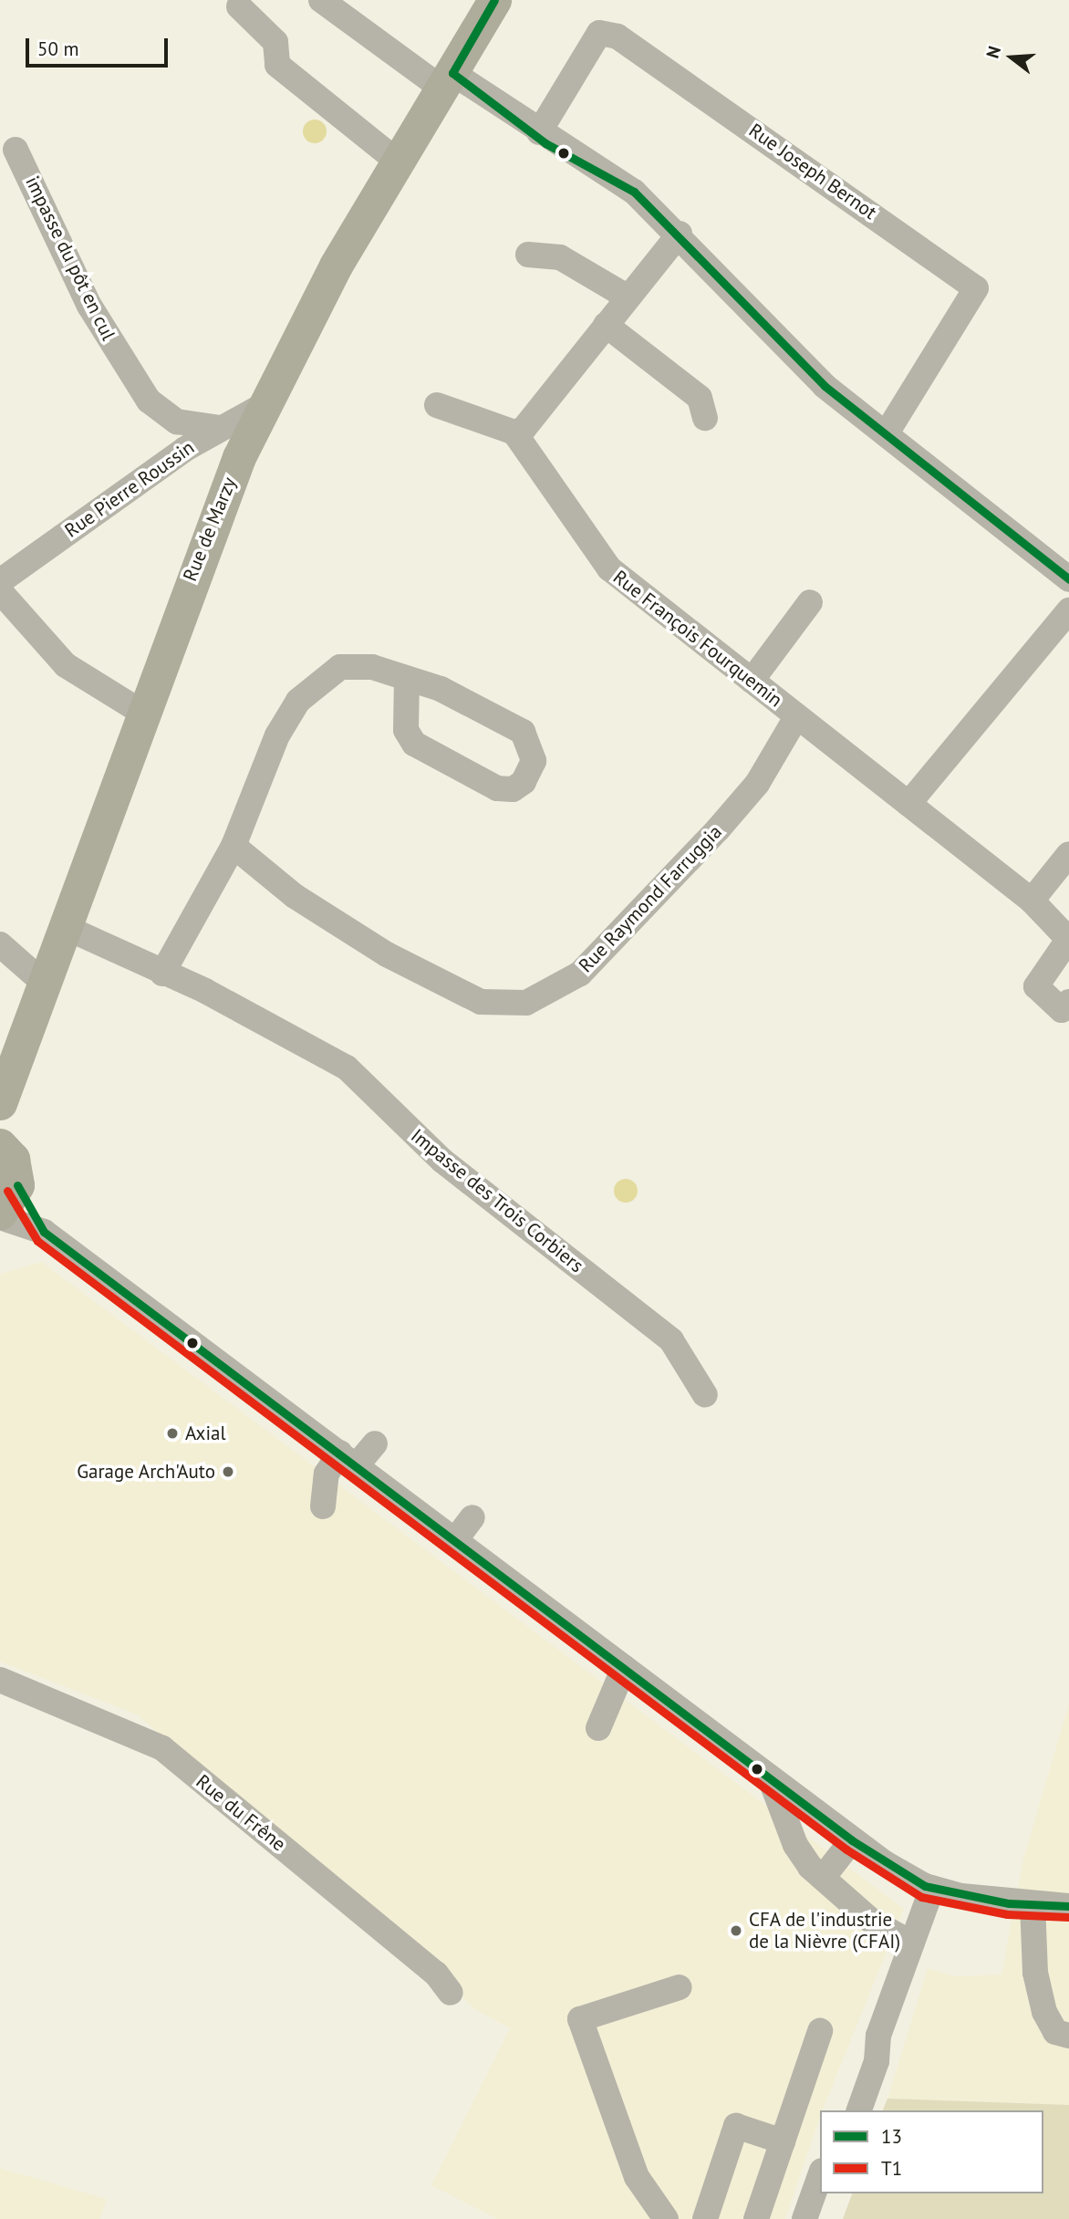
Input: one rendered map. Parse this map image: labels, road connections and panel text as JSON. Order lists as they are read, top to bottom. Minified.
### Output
{"streets":{"main road":["Rue de Marzy"],"street":["Rue Joseph Bernot","impasse du pôt en cul","Rue Pierre Roussin","Rue François Fourquemin","Rue Raymond Farruggia","Impasse des Trois Corbiers","Rue du Frêne"]},"crossings":[["Rue Pierre Roussin","Rue de Marzy"],["Rue de Marzy","Impasse des Trois Corbiers"],["Rue François Fourquemin","Rue Raymond Farruggia"]],"places":["Axial","Garage Arch'Auto","CFA de l'industrie de la Nièvre (CFAI)"],"lines":["transit line 13","transit line T1"],"legend":["13","T1"],"scale_bar":"50 m","north":"left"}
